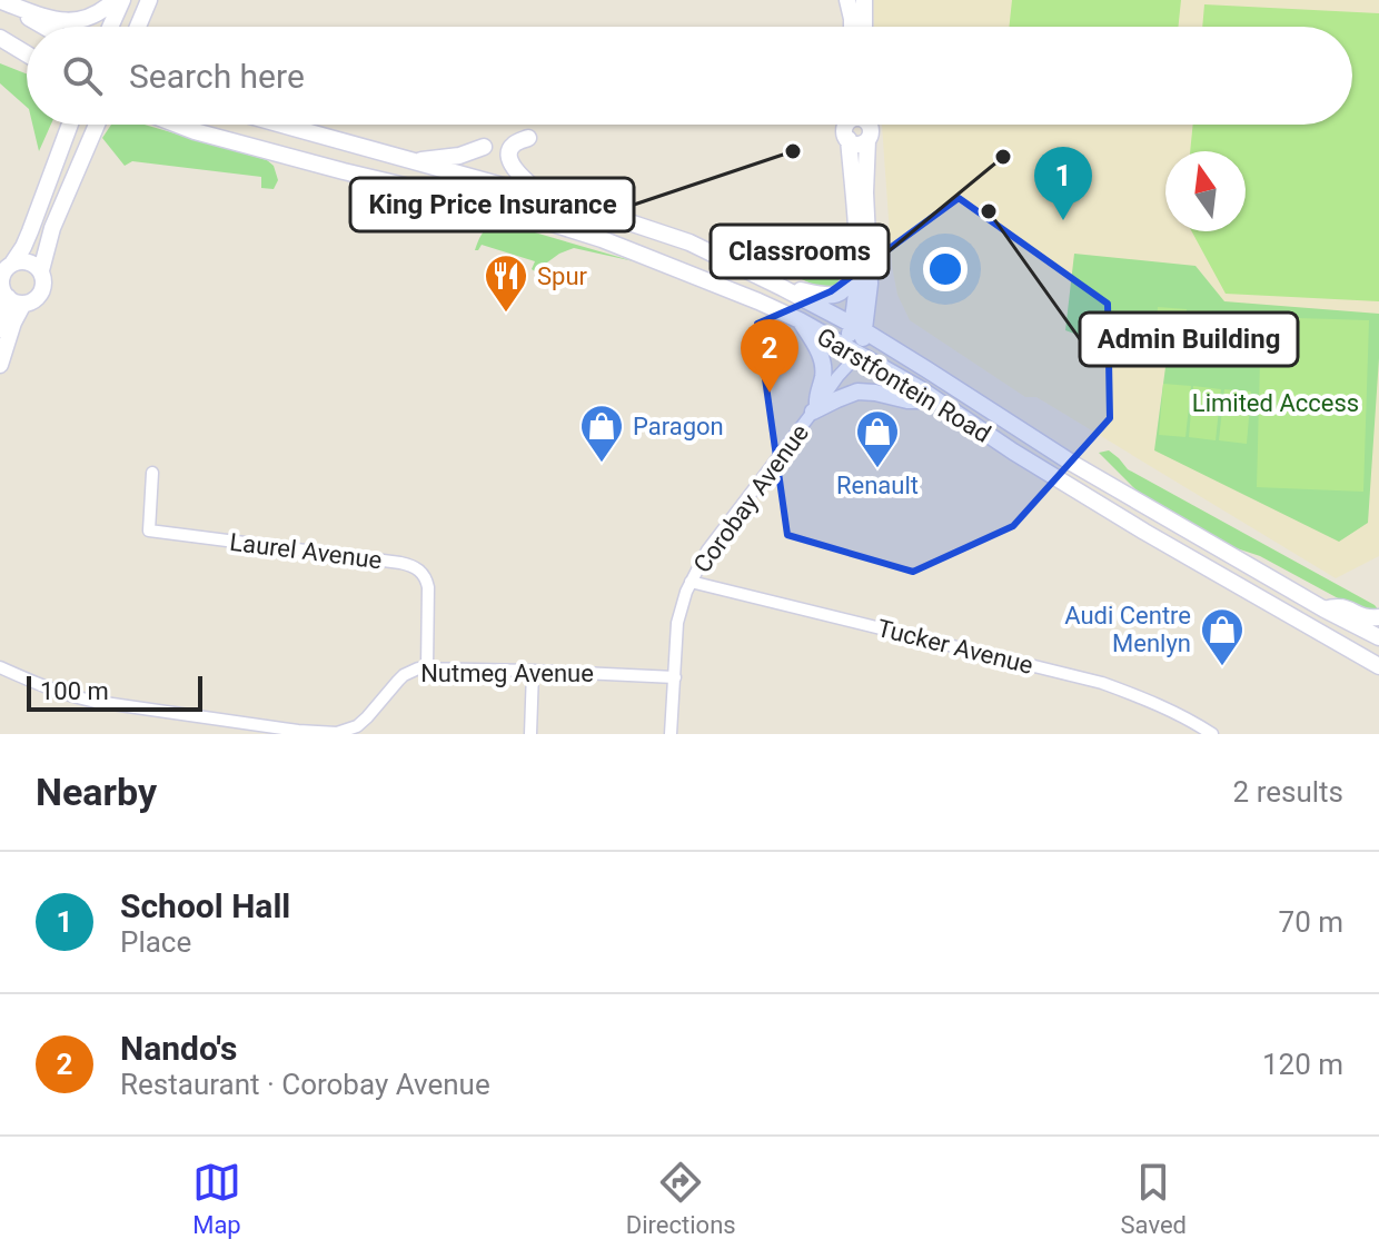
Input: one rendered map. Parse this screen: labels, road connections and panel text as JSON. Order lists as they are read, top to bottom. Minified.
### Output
{"streets":{"main road":["Garstfontein Road","Corobay Avenue"],"street":["Laurel Avenue","Tucker Avenue","Nutmeg Avenue"]},"crossings":[["Garstfontein Road","Corobay Avenue"],["Corobay Avenue","Tucker Avenue"],["Corobay Avenue","Nutmeg Avenue"],["Laurel Avenue","Nutmeg Avenue"]],"parks":["Limited Access"],"places":{"other":["King Price Insurance","Classrooms","Admin Building"],"restaurant":["Spur"],"shop":["Paragon","Renault","Audi Centre Menlyn"]},"scale_bar":"100 m","north":"top","page":{"search":"Search here","pins":["1","2"],"scale":"100 m","heading":["Nearby","2 results"],"list":[{"mark":"1","name":"School Hall","note":"Place","value":"70 m"},{"mark":"2","name":"Nando's","note":"Restaurant · Corobay Avenue","value":"120 m"}],"nav":["Map","Directions","Saved"]}}
